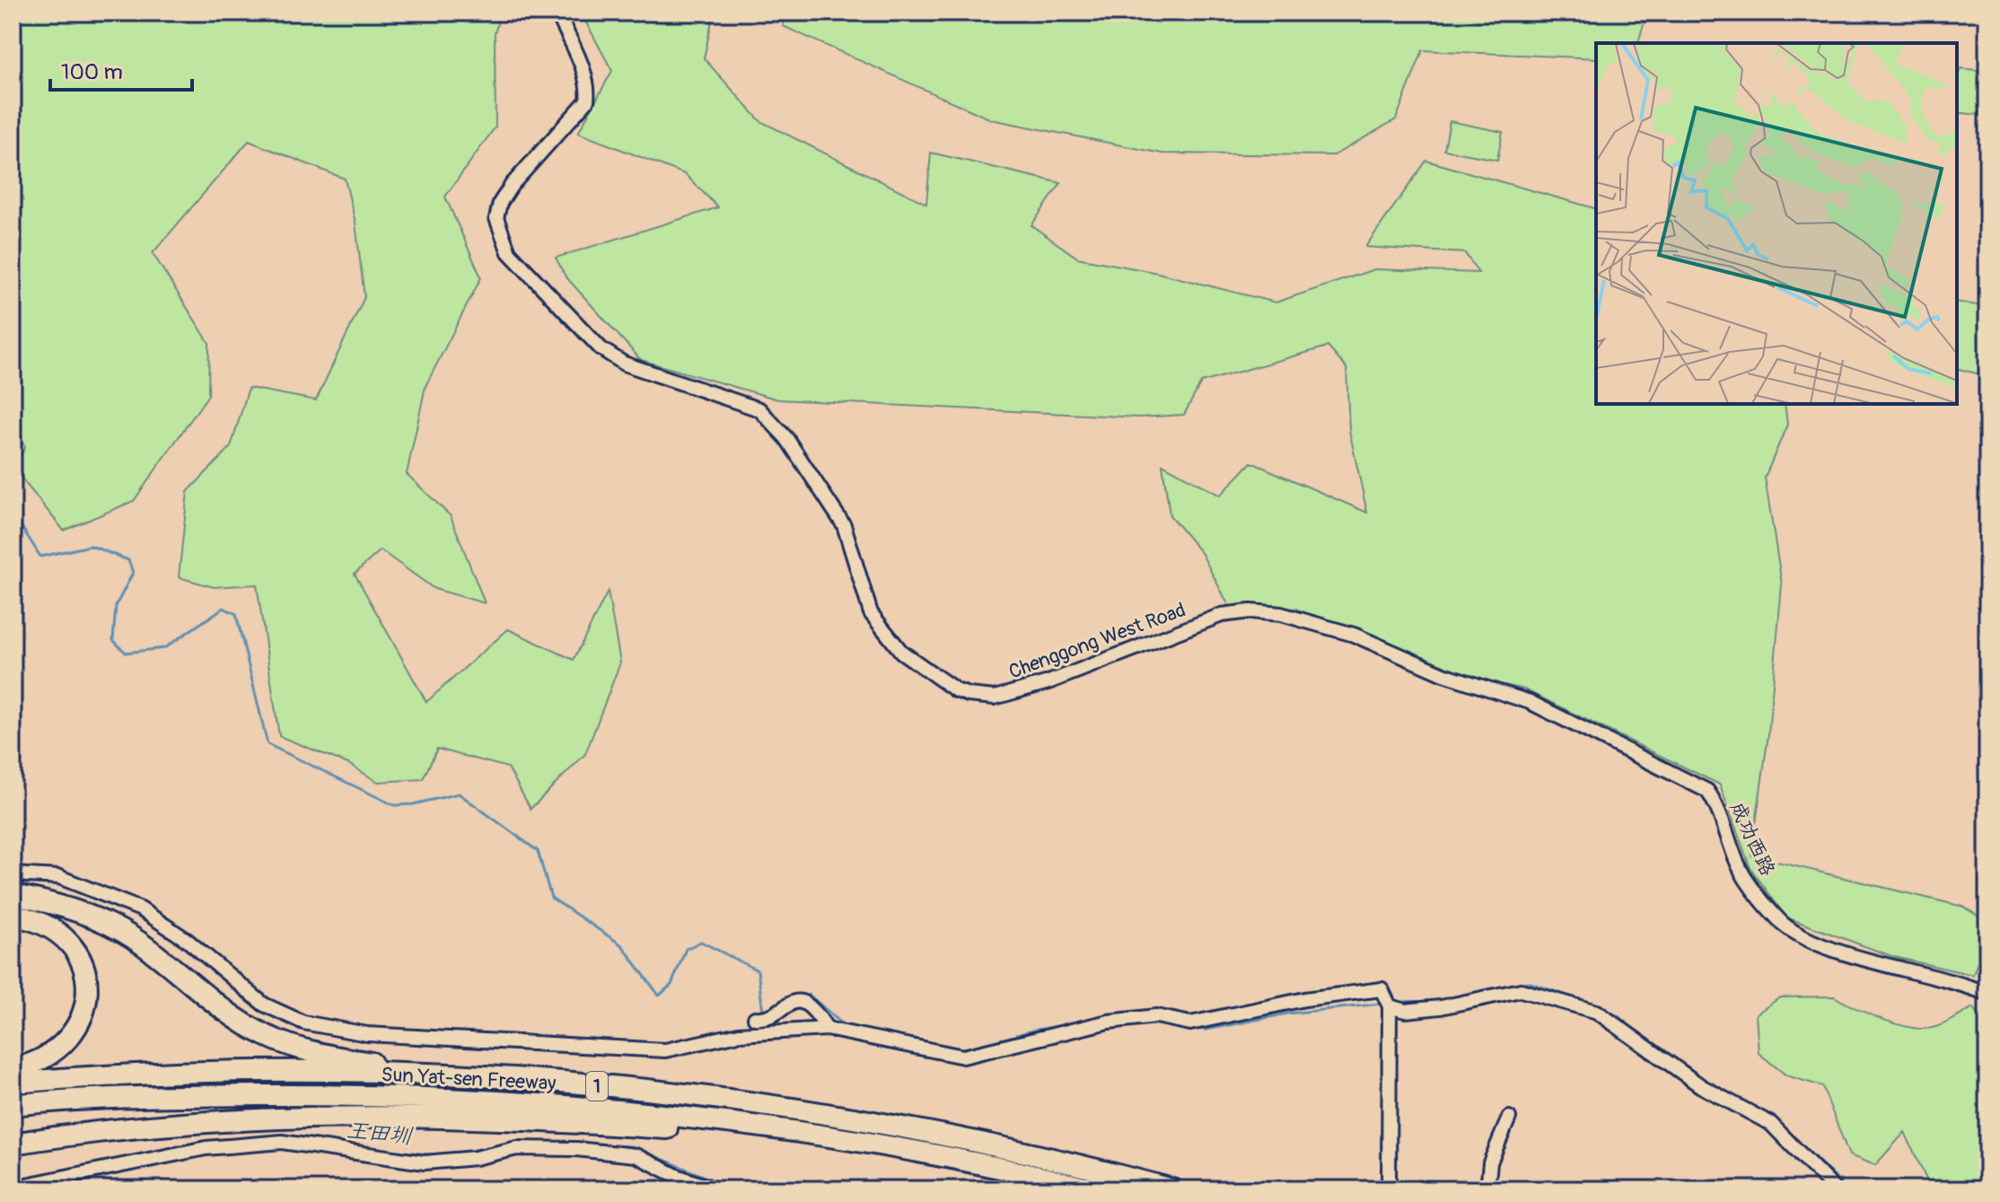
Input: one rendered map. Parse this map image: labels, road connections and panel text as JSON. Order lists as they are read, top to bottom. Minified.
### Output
{"streets":{"highway":["Sun Yat-sen Freeway","1"],"street":["Chenggong West Road"]},"water":["王田圳"],"scale_bar":"100 m"}
